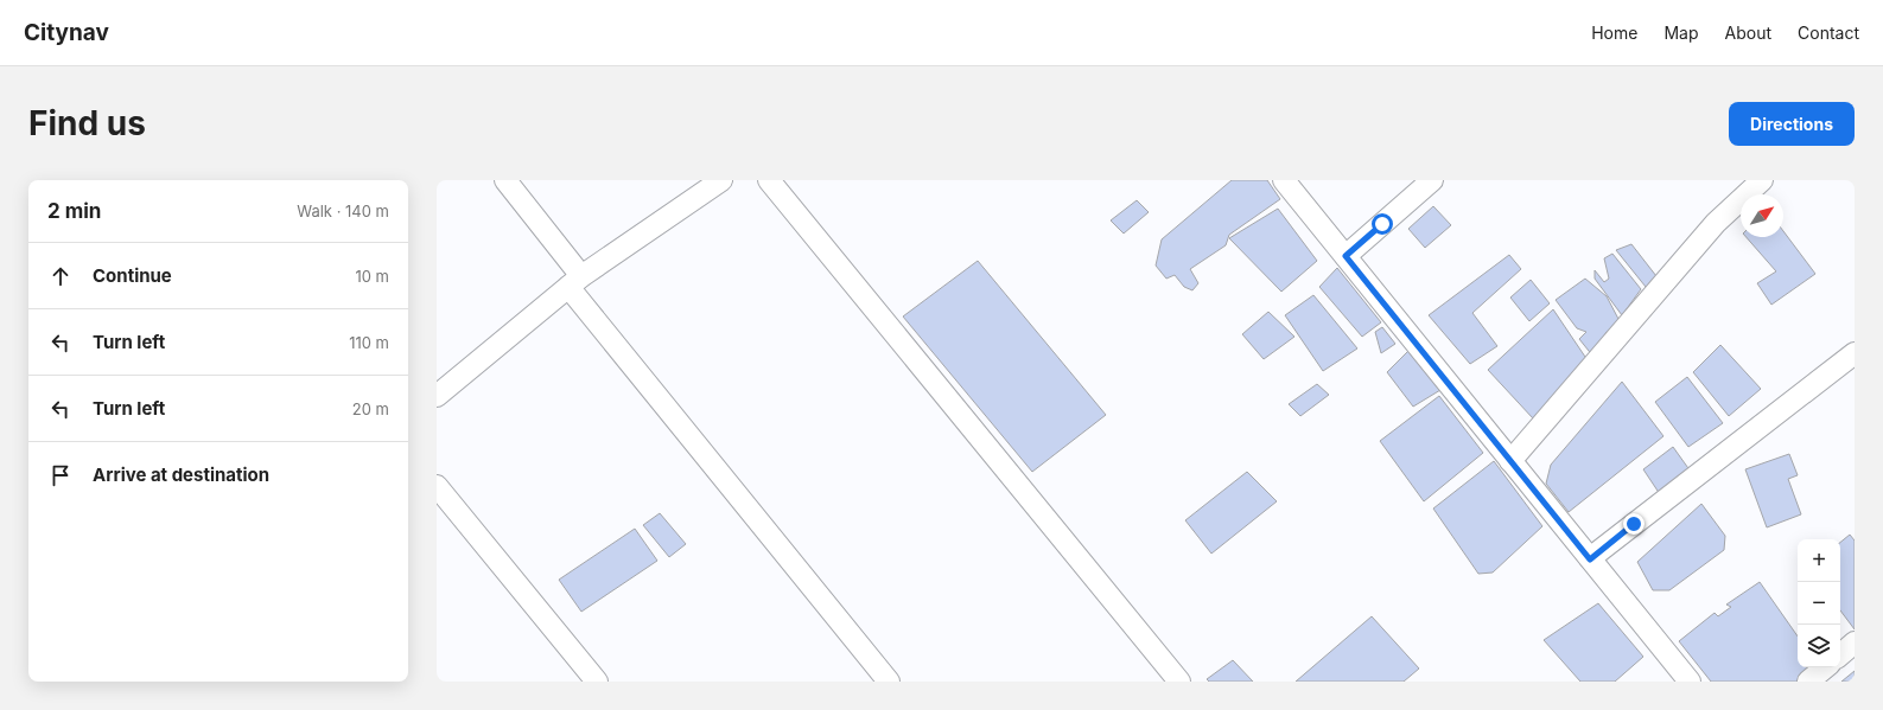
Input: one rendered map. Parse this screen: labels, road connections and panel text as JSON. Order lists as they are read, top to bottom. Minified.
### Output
{"north":"top right","page":{"header":"Citynav","nav":["Home","Map","About","Contact"],"buttons":"Directions","title":"Find us","heading":["2 min","Walk · 140 m"],"list":[["Continue","10 m"],["Turn left","110 m"],["Turn left","20 m"],"Arrive at destination"],"map_buttons":["+","−"]}}
